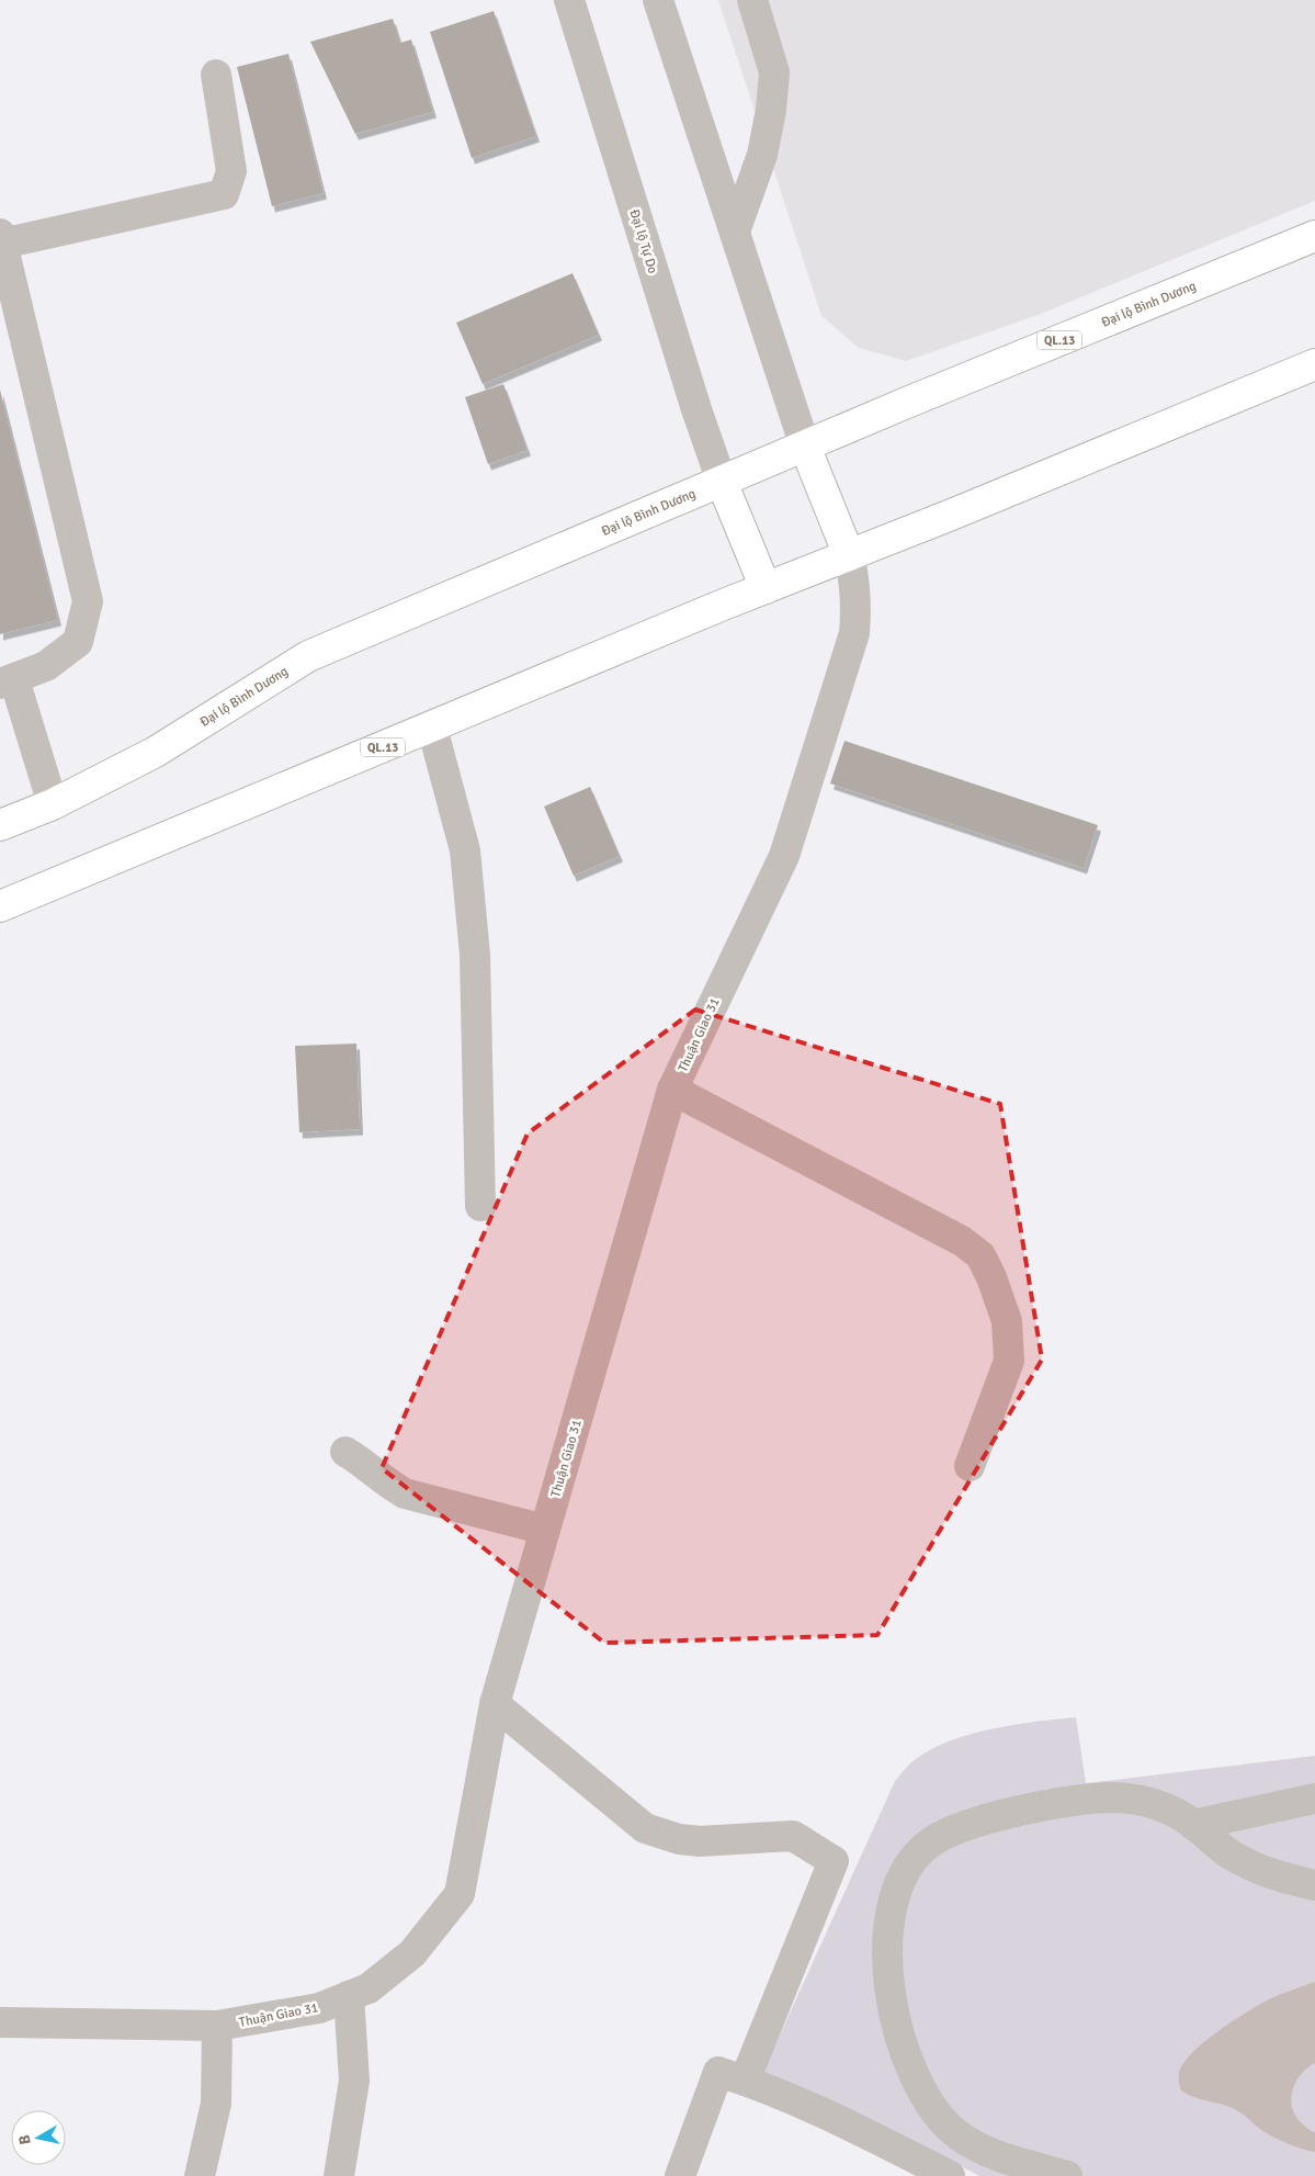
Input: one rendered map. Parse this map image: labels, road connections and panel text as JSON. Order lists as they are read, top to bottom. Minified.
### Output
{"streets":{"highway":["Đại lộ Bình Dương","QL.13"],"street":["Đại lộ Tự Do","Thuận Giao 31"]},"crossings":[["Đại lộ Tự Do","Đại lộ Bình Dương"],["QL.13","Thuận Giao 31"]],"north":"left"}
